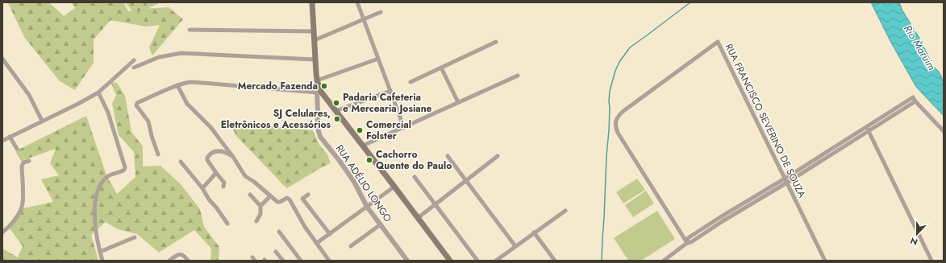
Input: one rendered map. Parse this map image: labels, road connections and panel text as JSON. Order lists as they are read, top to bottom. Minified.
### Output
{"streets":{"street":["RUA FRANCISCO SEVERINO DE SOUZA","RUA ADÉLIO LONGO"]},"water":["Rio Maruim"],"places":["Mercado Fazenda","Padaria Cafeteria e Mercearia Josiane","SJ Celulares, Eletrônicos e Acessórios","Comercial Folster","Cachorro Quente do Paulo"],"north":"bottom"}
